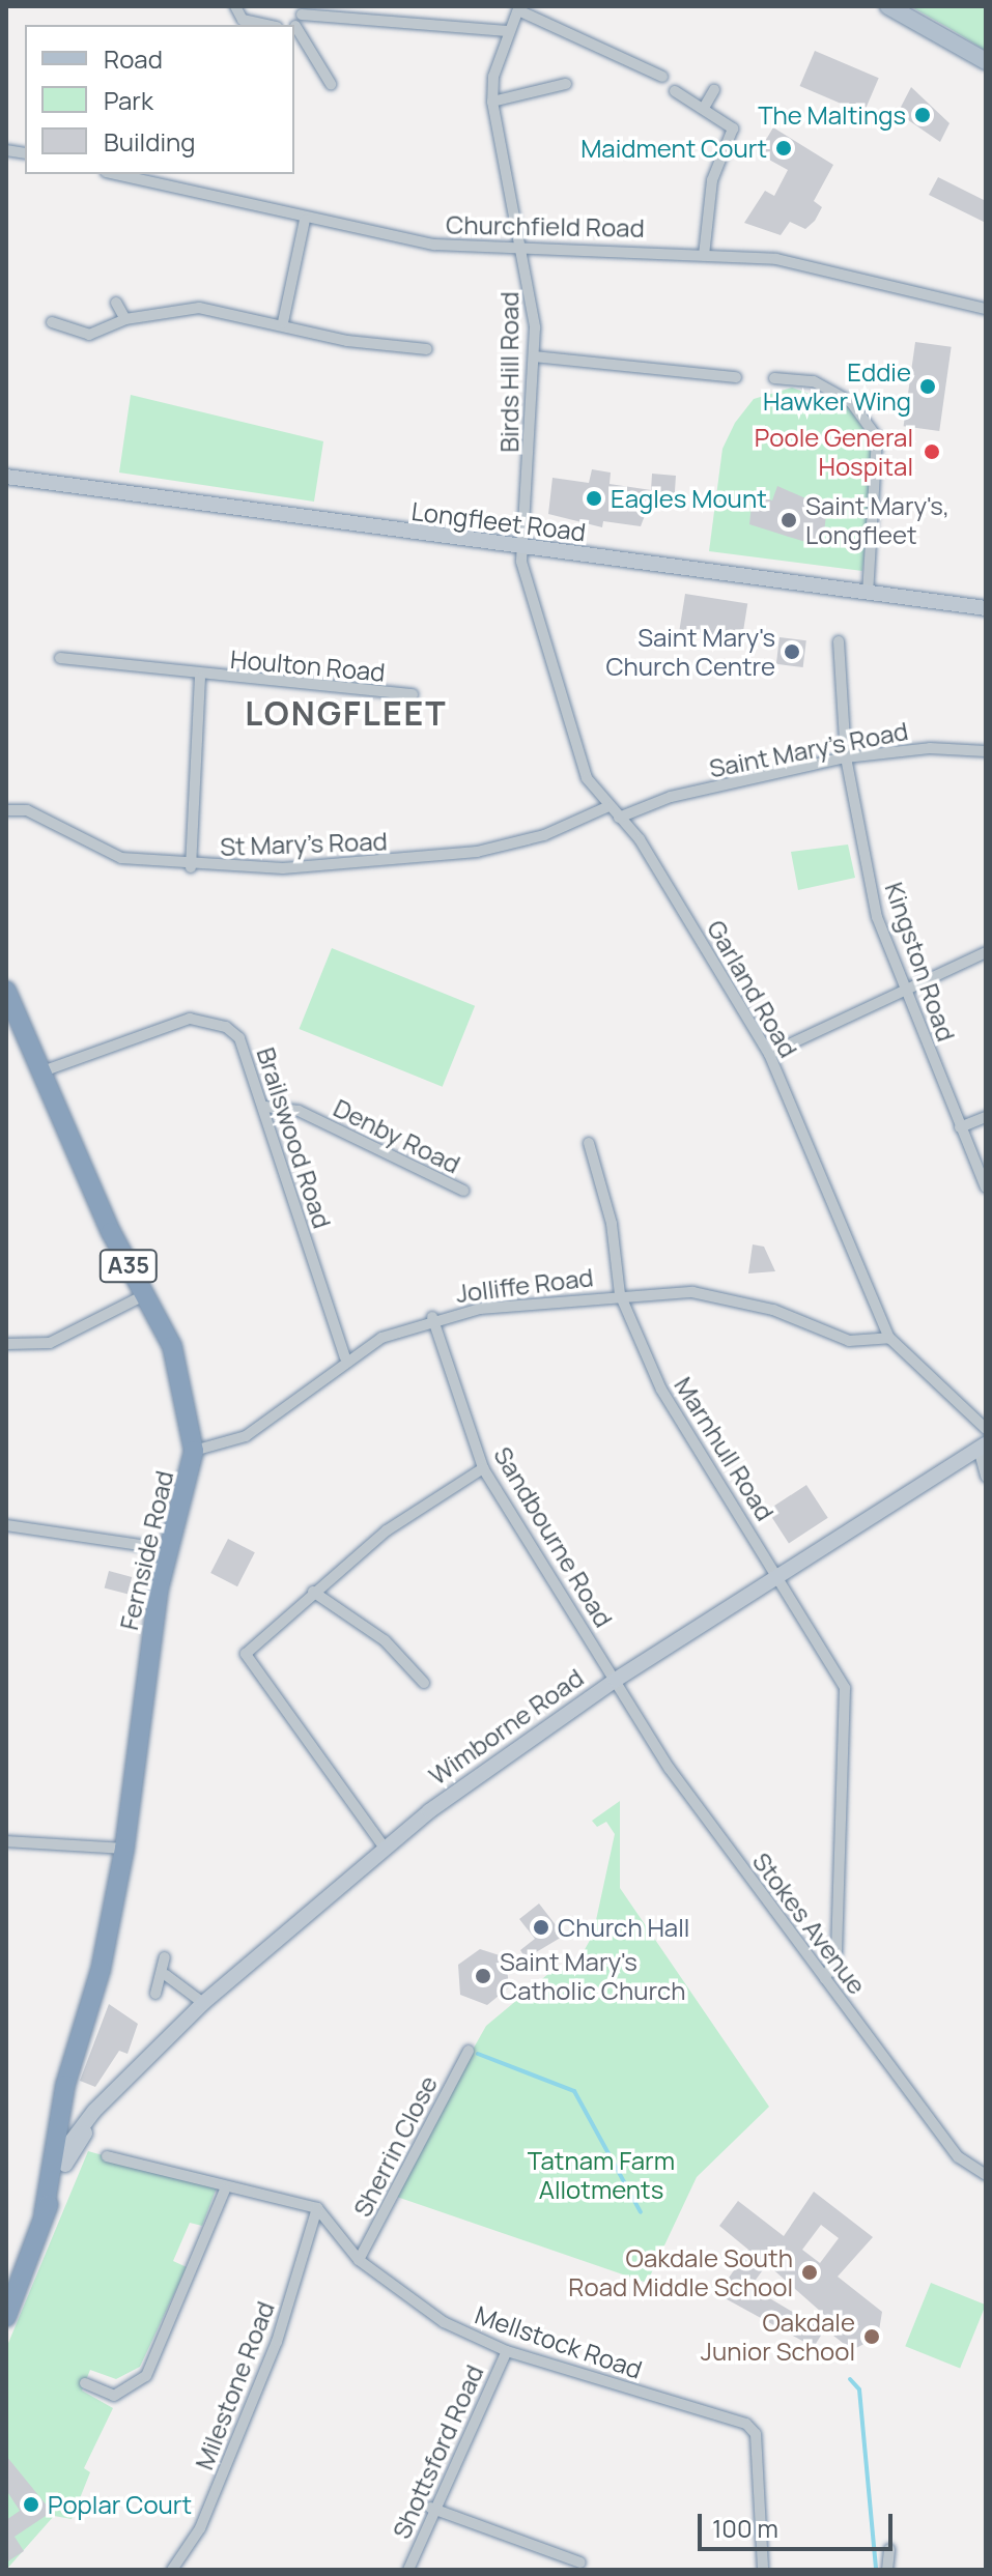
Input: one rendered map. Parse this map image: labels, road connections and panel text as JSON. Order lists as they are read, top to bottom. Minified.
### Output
{"streets":{"highway":["A35","Fernside Road","Wimborne Road"],"main road":["Longfleet Road"],"street":["Churchfield Road","Birds Hill Road","Houlton Road","Saint Mary's Road","St Mary's Road","Kingston Road","Garland Road","Denby Road","Brailswood Road","Jolliffe Road","Marnhull Road","Sandbourne Road","Stokes Avenue","Sherrin Close","Mellstock Road","Milestone Road","Shottsford Road"]},"crossings":[["Churchfield Road","Birds Hill Road"],["Birds Hill Road","Longfleet Road"],["Birds Hill Road","Garland Road"],["Longfleet Road","Garland Road"],["Houlton Road","St Mary's Road"],["Saint Mary's Road","Kingston Road"],["Saint Mary's Road","Garland Road"],["St Mary's Road","Garland Road"],["Garland Road","Jolliffe Road"],["Denby Road","Brailswood Road"],["Brailswood Road","Jolliffe Road"],["Brailswood Road","Fernside Road"],["Jolliffe Road","Marnhull Road"],["Jolliffe Road","Sandbourne Road"],["Jolliffe Road","Fernside Road"],["Marnhull Road","Wimborne Road"],["Marnhull Road","Stokes Avenue"],["Sandbourne Road","Wimborne Road"],["Sandbourne Road","Stokes Avenue"],["Fernside Road","Wimborne Road"],["Wimborne Road","Stokes Avenue"],["Sherrin Close","Mellstock Road"],["Mellstock Road","Milestone Road"],["Mellstock Road","Shottsford Road"]],"districts":["LONGFLEET"],"parks":["Tatnam Farm Allotments"],"places":["The Maltings","Maidment Court","Eddie Hawker Wing","Poole General Hospital","Eagles Mount","Saint Mary's, Longfleet","Saint Mary's Church Centre","Church Hall","Saint Mary's Catholic Church","Oakdale South Road Middle School","Oakdale Junior School","Poplar Court"],"legend":["Road","Park","Building"],"scale_bar":"100 m"}
